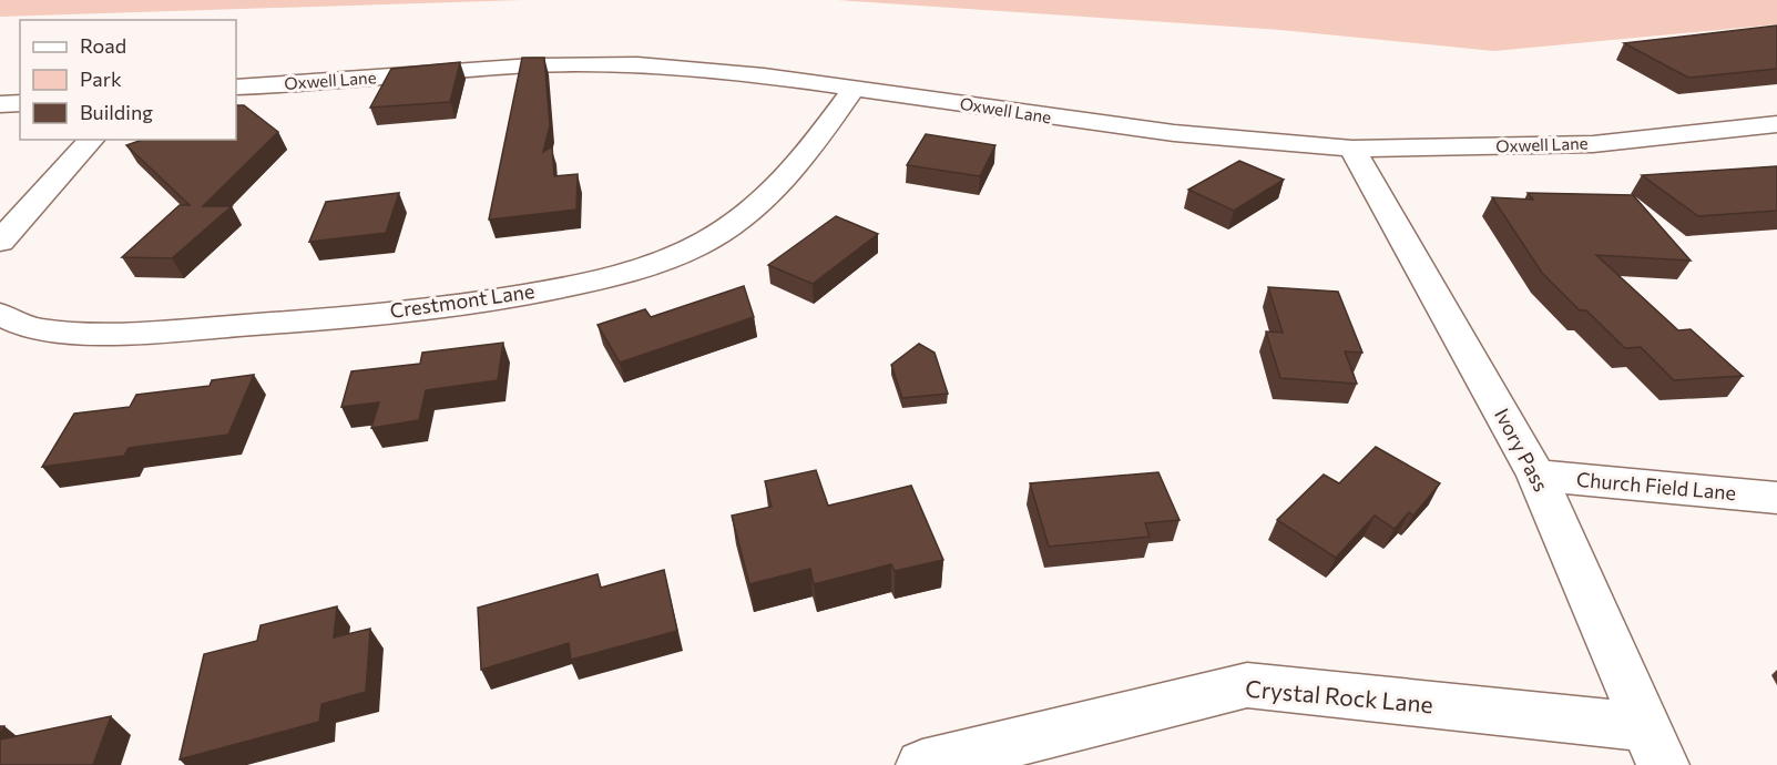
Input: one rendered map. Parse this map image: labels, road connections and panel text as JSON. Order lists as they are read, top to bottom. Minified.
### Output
{"streets":{"street":["Oxwell Lane","Crestmont Lane","Ivory Pass","Church Field Lane","Crystal Rock Lane"]},"crossings":[["Oxwell Lane","Crestmont Lane"],["Oxwell Lane","Ivory Pass"],["Ivory Pass","Church Field Lane"],["Ivory Pass","Crystal Rock Lane"]],"legend":["Road","Park","Building"]}
